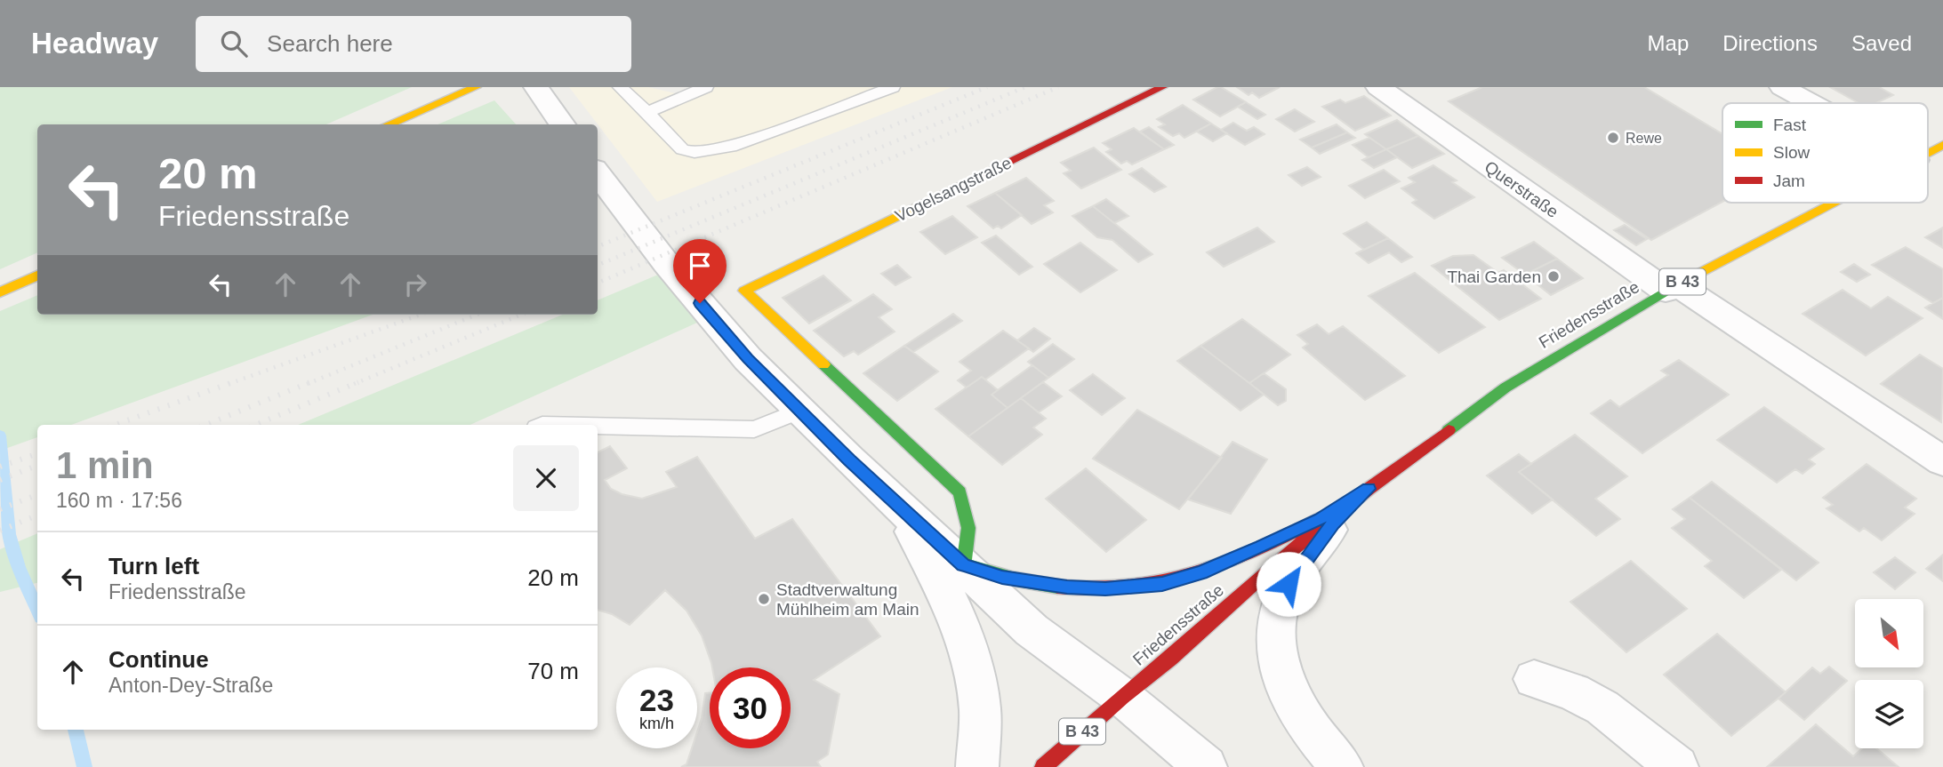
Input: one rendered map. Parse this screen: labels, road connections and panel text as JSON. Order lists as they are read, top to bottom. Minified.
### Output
{"streets":{"main road":["Vogelsangstraße","B 43","Friedensstraße"],"street":["Querstraße"]},"crossings":[["Vogelsangstraße","Friedensstraße"],["Querstraße","Friedensstraße"]],"places":["Rewe","Thai Garden","Stadtverwaltung Mühlheim am Main"],"legend":["Fast","Slow","Jam"],"north":"bottom right","page":{"header":"Headway","search":"Search here","nav":["Map","Directions","Saved"],"turn":["20 m","Friedensstraße"],"heading":["1 min","160 m · 17:56"],"list":[{"name":"Turn left","note":"Friedensstraße","value":"20 m"},{"name":"Continue","note":"Anton-Dey-Straße","value":"70 m"}],"speed":"23 km/h","limit":"30"}}
